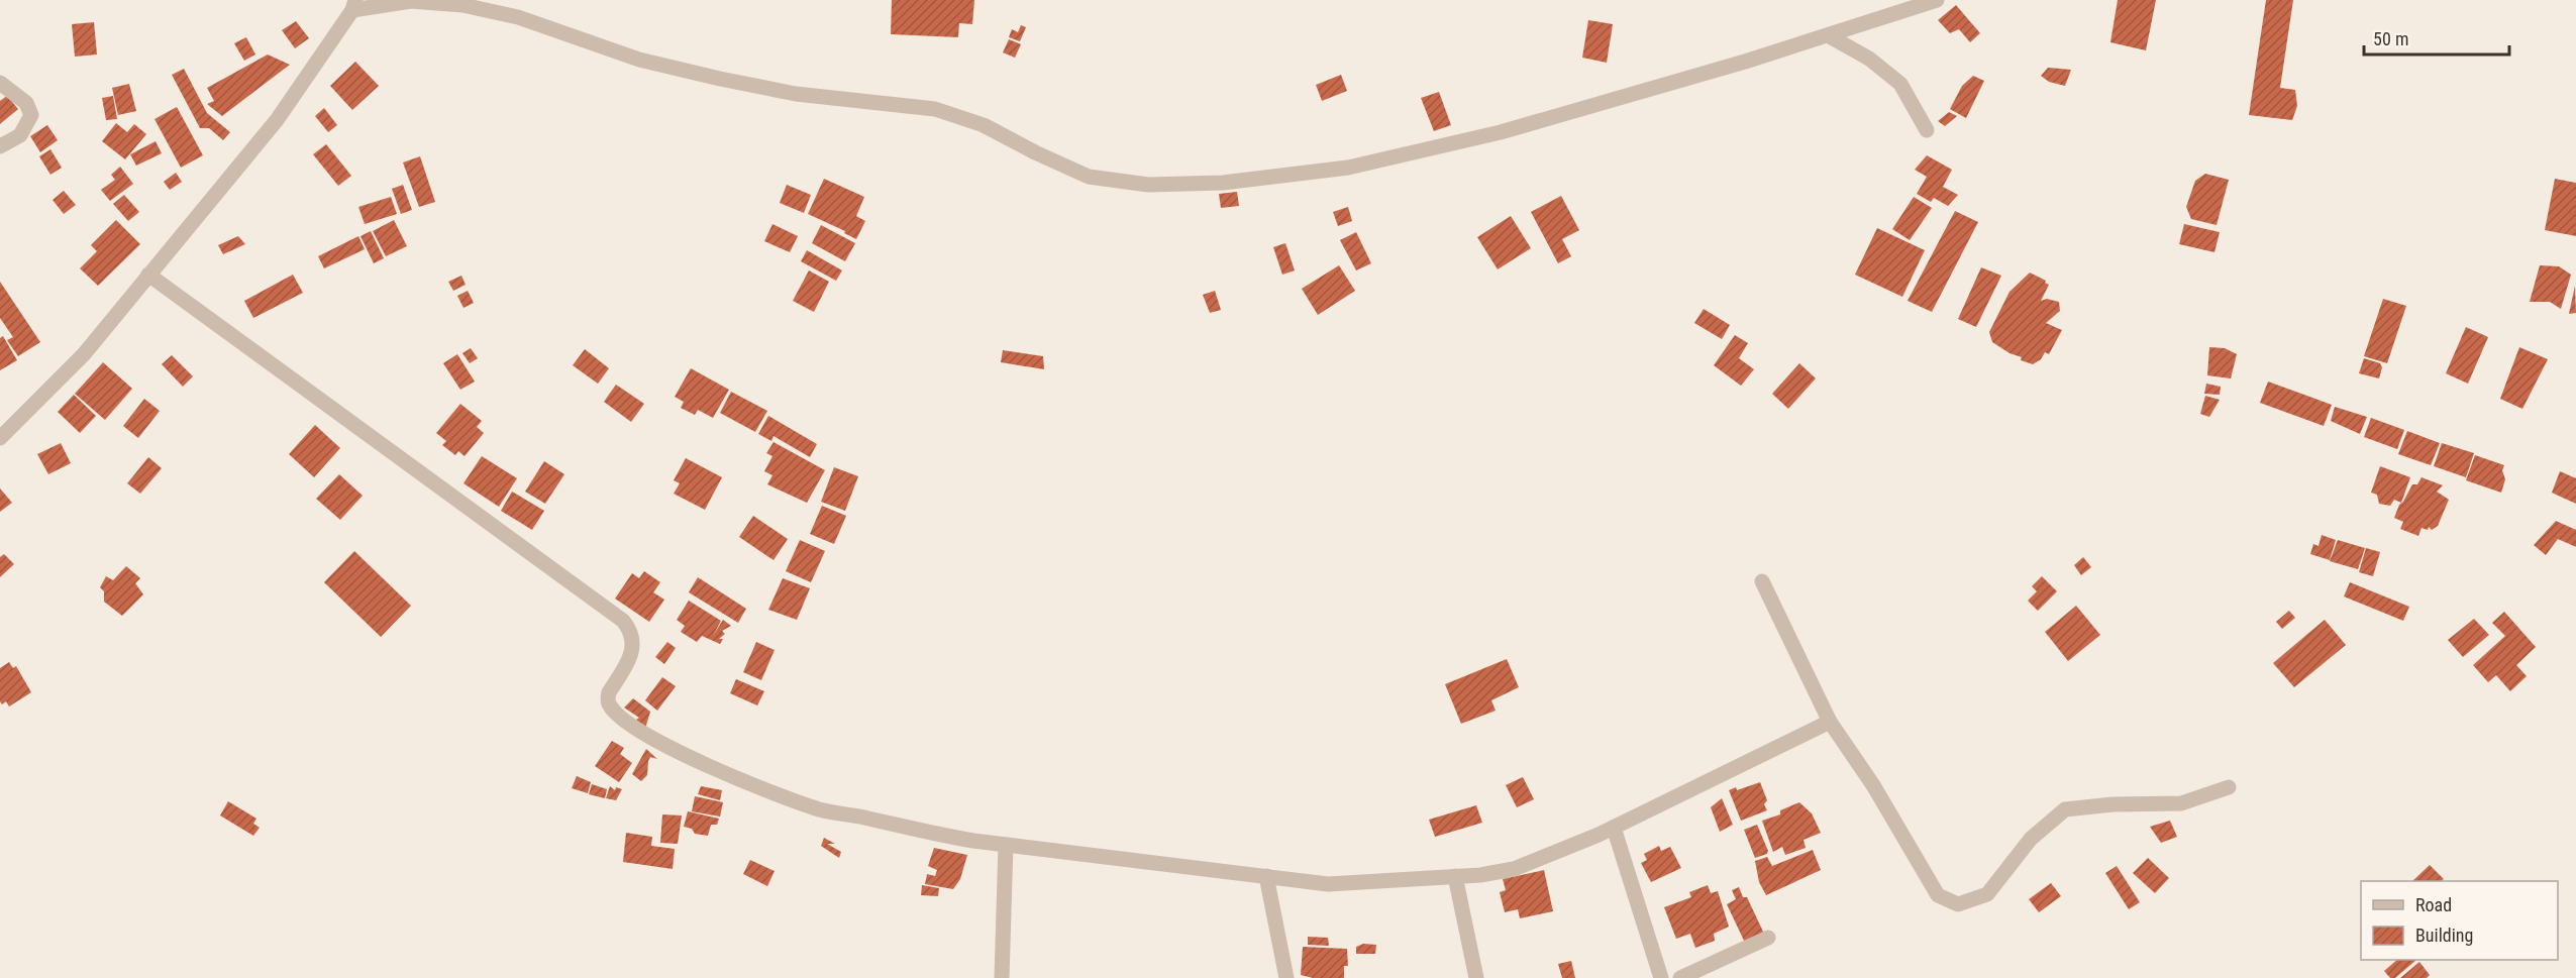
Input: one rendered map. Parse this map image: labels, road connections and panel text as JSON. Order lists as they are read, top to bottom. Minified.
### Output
{"legend":["Road","Building"],"scale_bar":"50 m"}
